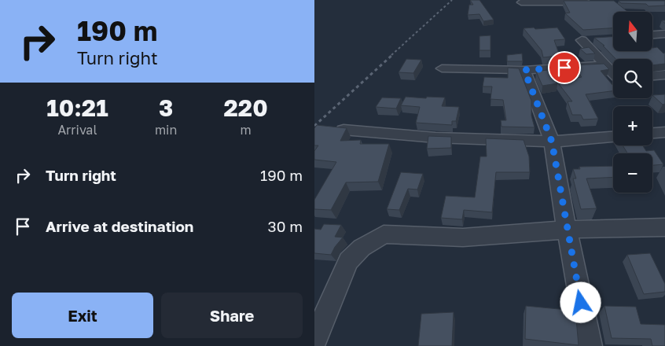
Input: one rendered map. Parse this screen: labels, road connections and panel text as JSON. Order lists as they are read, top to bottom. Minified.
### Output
{"north":"top","page":{"turn":["190 m","Turn right"],"map_buttons":["+","−"],"eta":["10:21","Arrival","3","min","220","m"],"list":[{"name":"Turn right","value":"190 m"},{"name":"Arrive at destination","value":"30 m"}],"buttons":["Exit","Share"]}}
